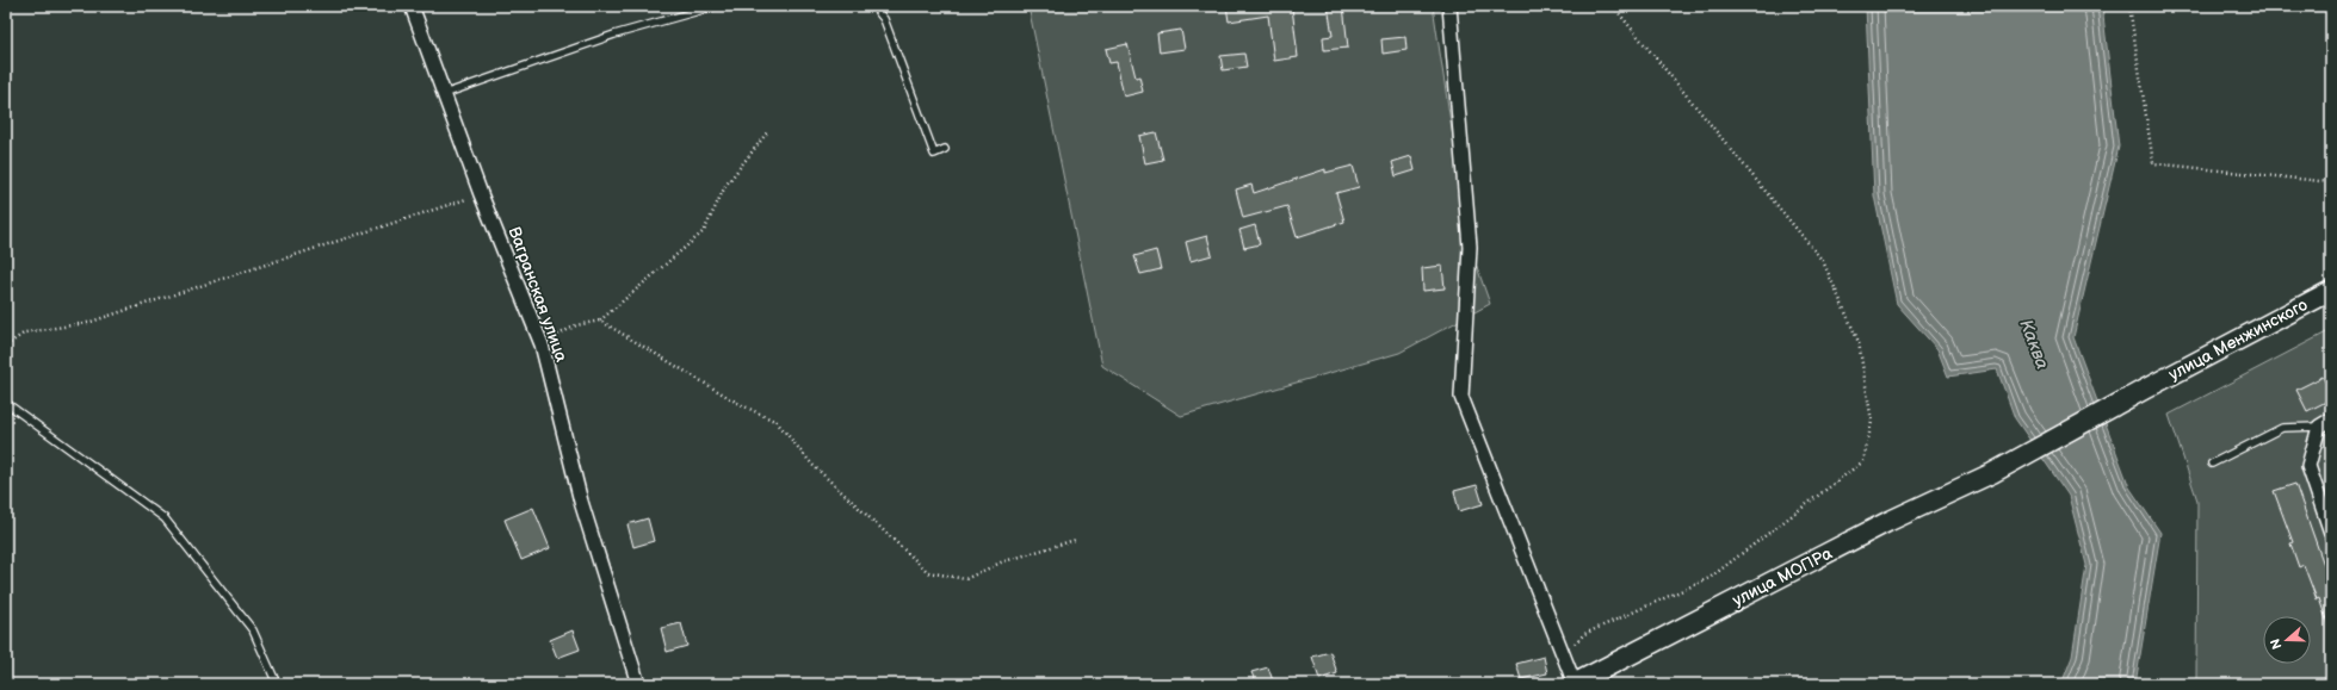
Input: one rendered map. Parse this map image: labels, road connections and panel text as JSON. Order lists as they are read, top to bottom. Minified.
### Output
{"streets":{"main road":["улица Менжинского","улица МОПРа"],"street":["Вагранская улица"]},"crossings":[["улица Менжинского","улица МОПРа"]],"water":["Каква"],"north":"left"}
